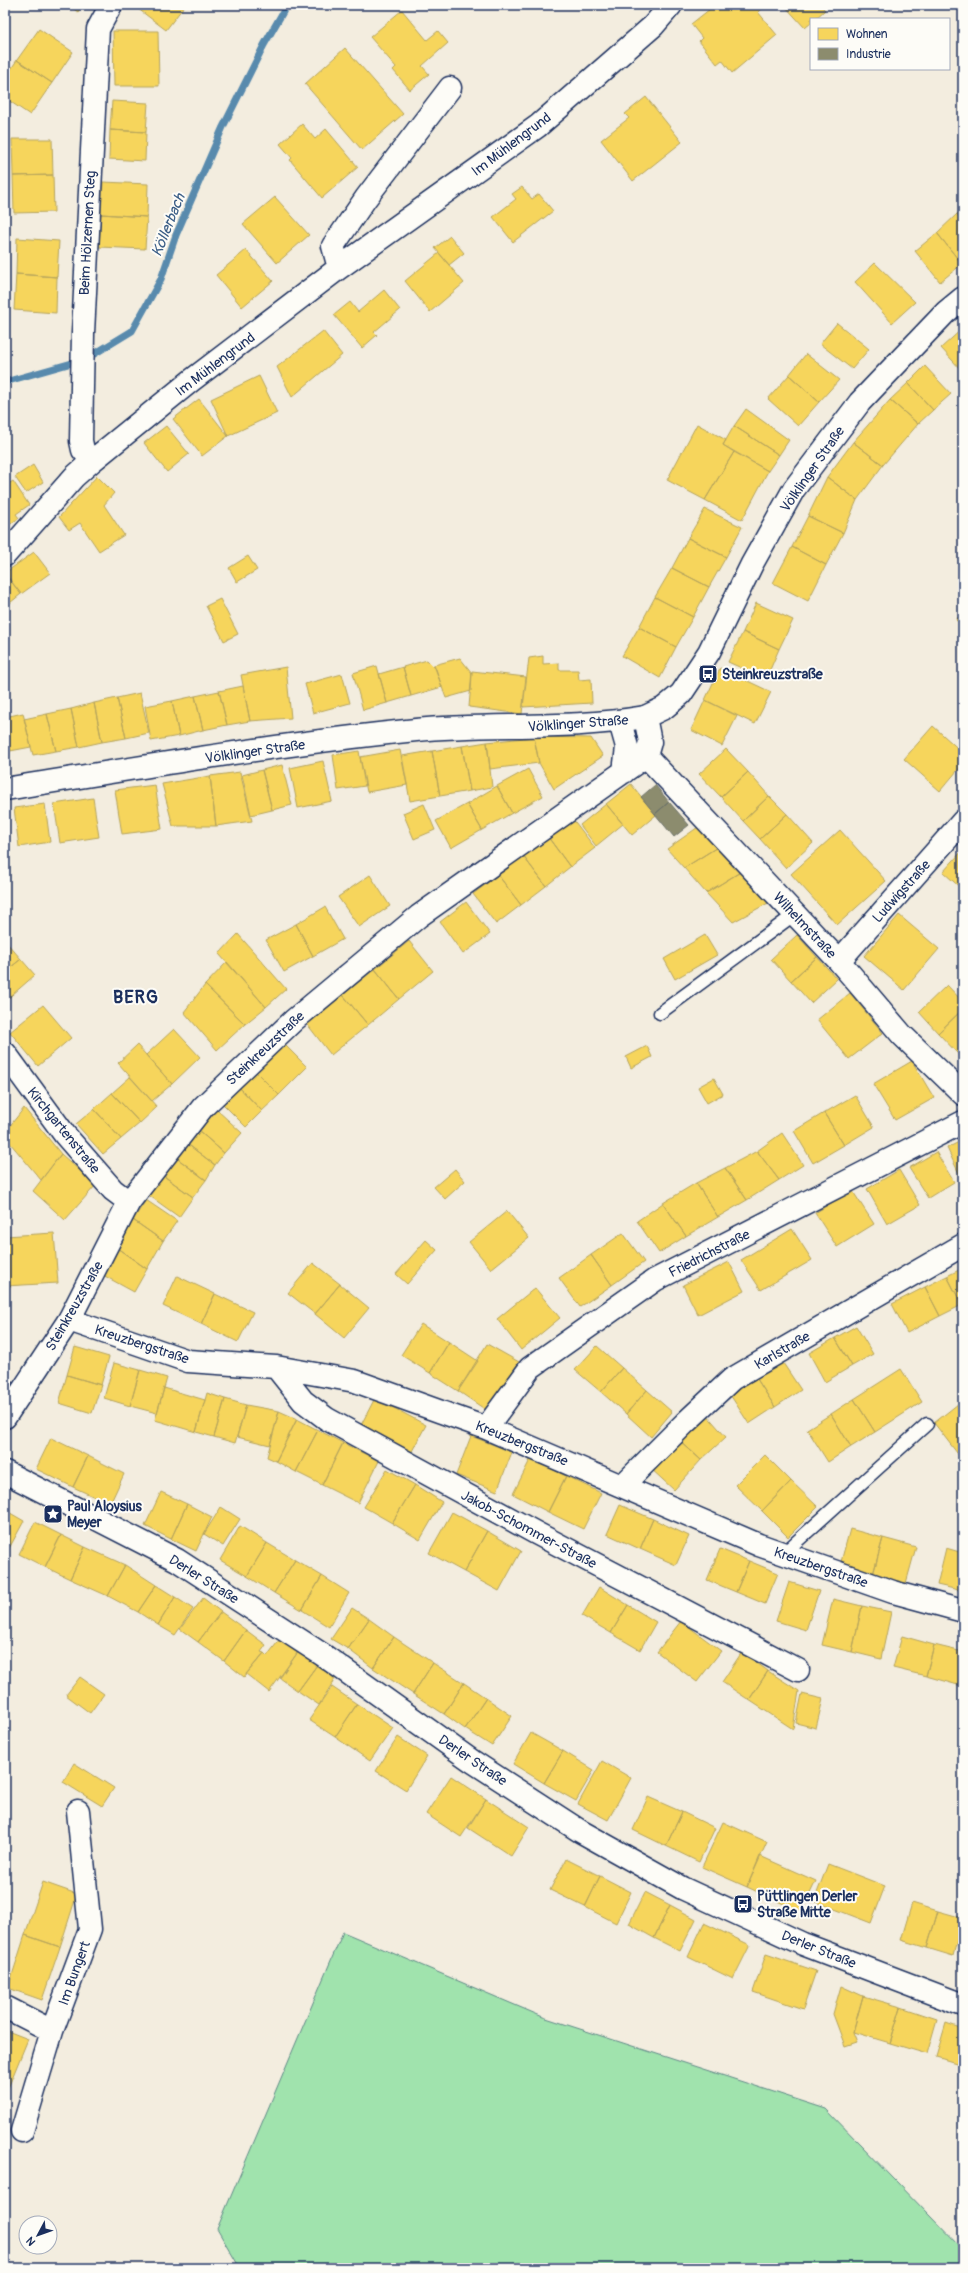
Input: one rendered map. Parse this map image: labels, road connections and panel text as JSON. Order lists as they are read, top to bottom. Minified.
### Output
{"streets":{"street":["Im Mühlengrund","Beim Hölzernen Steg","Völklinger Straße","Ludwigstraße","Wilhelmstraße","Steinkreuzstraße","Kirchgartenstraße","Friedrichstraße","Kreuzbergstraße","Karlstraße","Jakob-Schommer-Straße","Derler Straße","Im Bungert"]},"crossings":[["Im Mühlengrund","Beim Hölzernen Steg"],["Ludwigstraße","Wilhelmstraße"],["Wilhelmstraße","Steinkreuzstraße"],["Steinkreuzstraße","Kirchgartenstraße"],["Steinkreuzstraße","Kreuzbergstraße"],["Friedrichstraße","Kreuzbergstraße"],["Kreuzbergstraße","Karlstraße"],["Kreuzbergstraße","Jakob-Schommer-Straße"]],"districts":["BERG"],"water":["Köllerbach"],"places":{"bus stop":["Steinkreuzstraße","Püttlingen Derler Straße Mitte"],"place":["Paul Aloysius Meyer"]},"legend":["Wohnen","Industrie"],"north":"bottom left"}
